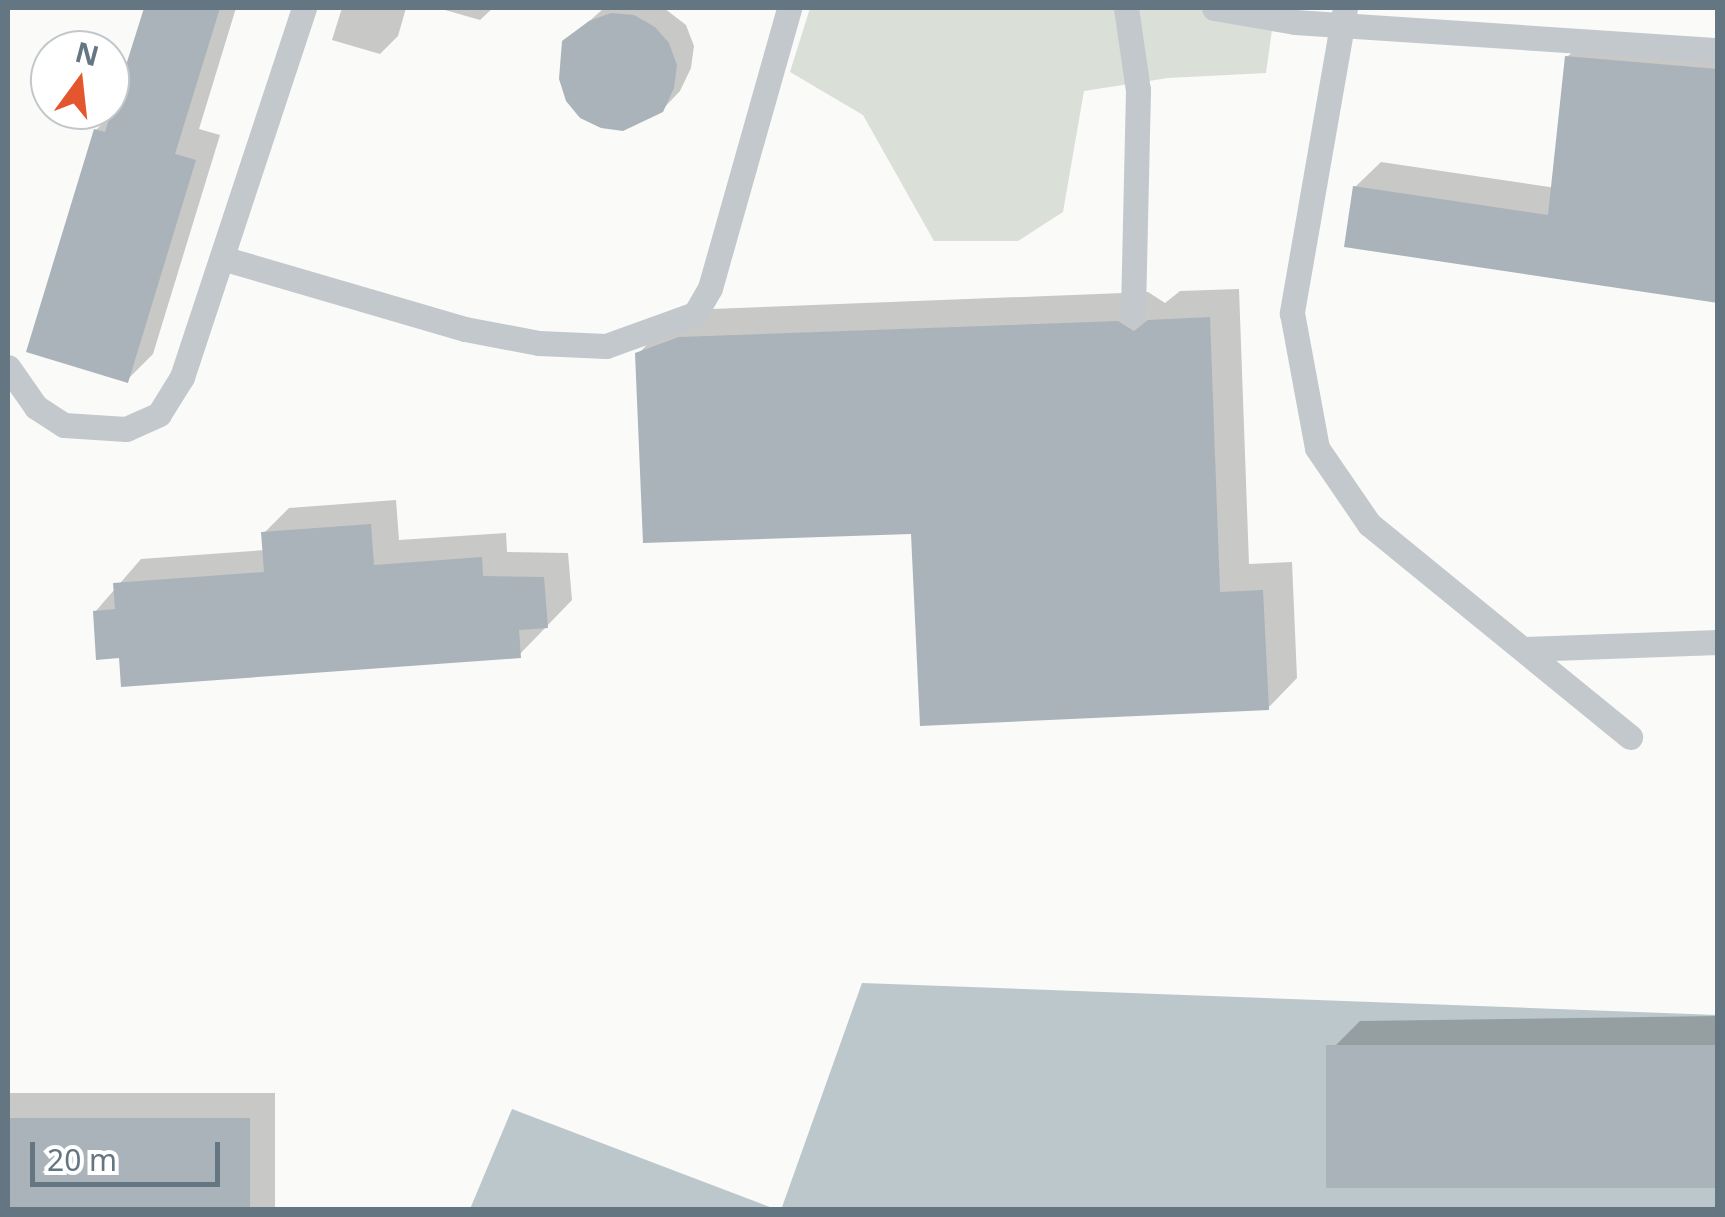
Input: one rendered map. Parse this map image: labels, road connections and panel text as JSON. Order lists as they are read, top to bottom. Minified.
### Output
{"scale_bar":"20 m","north":"top"}
